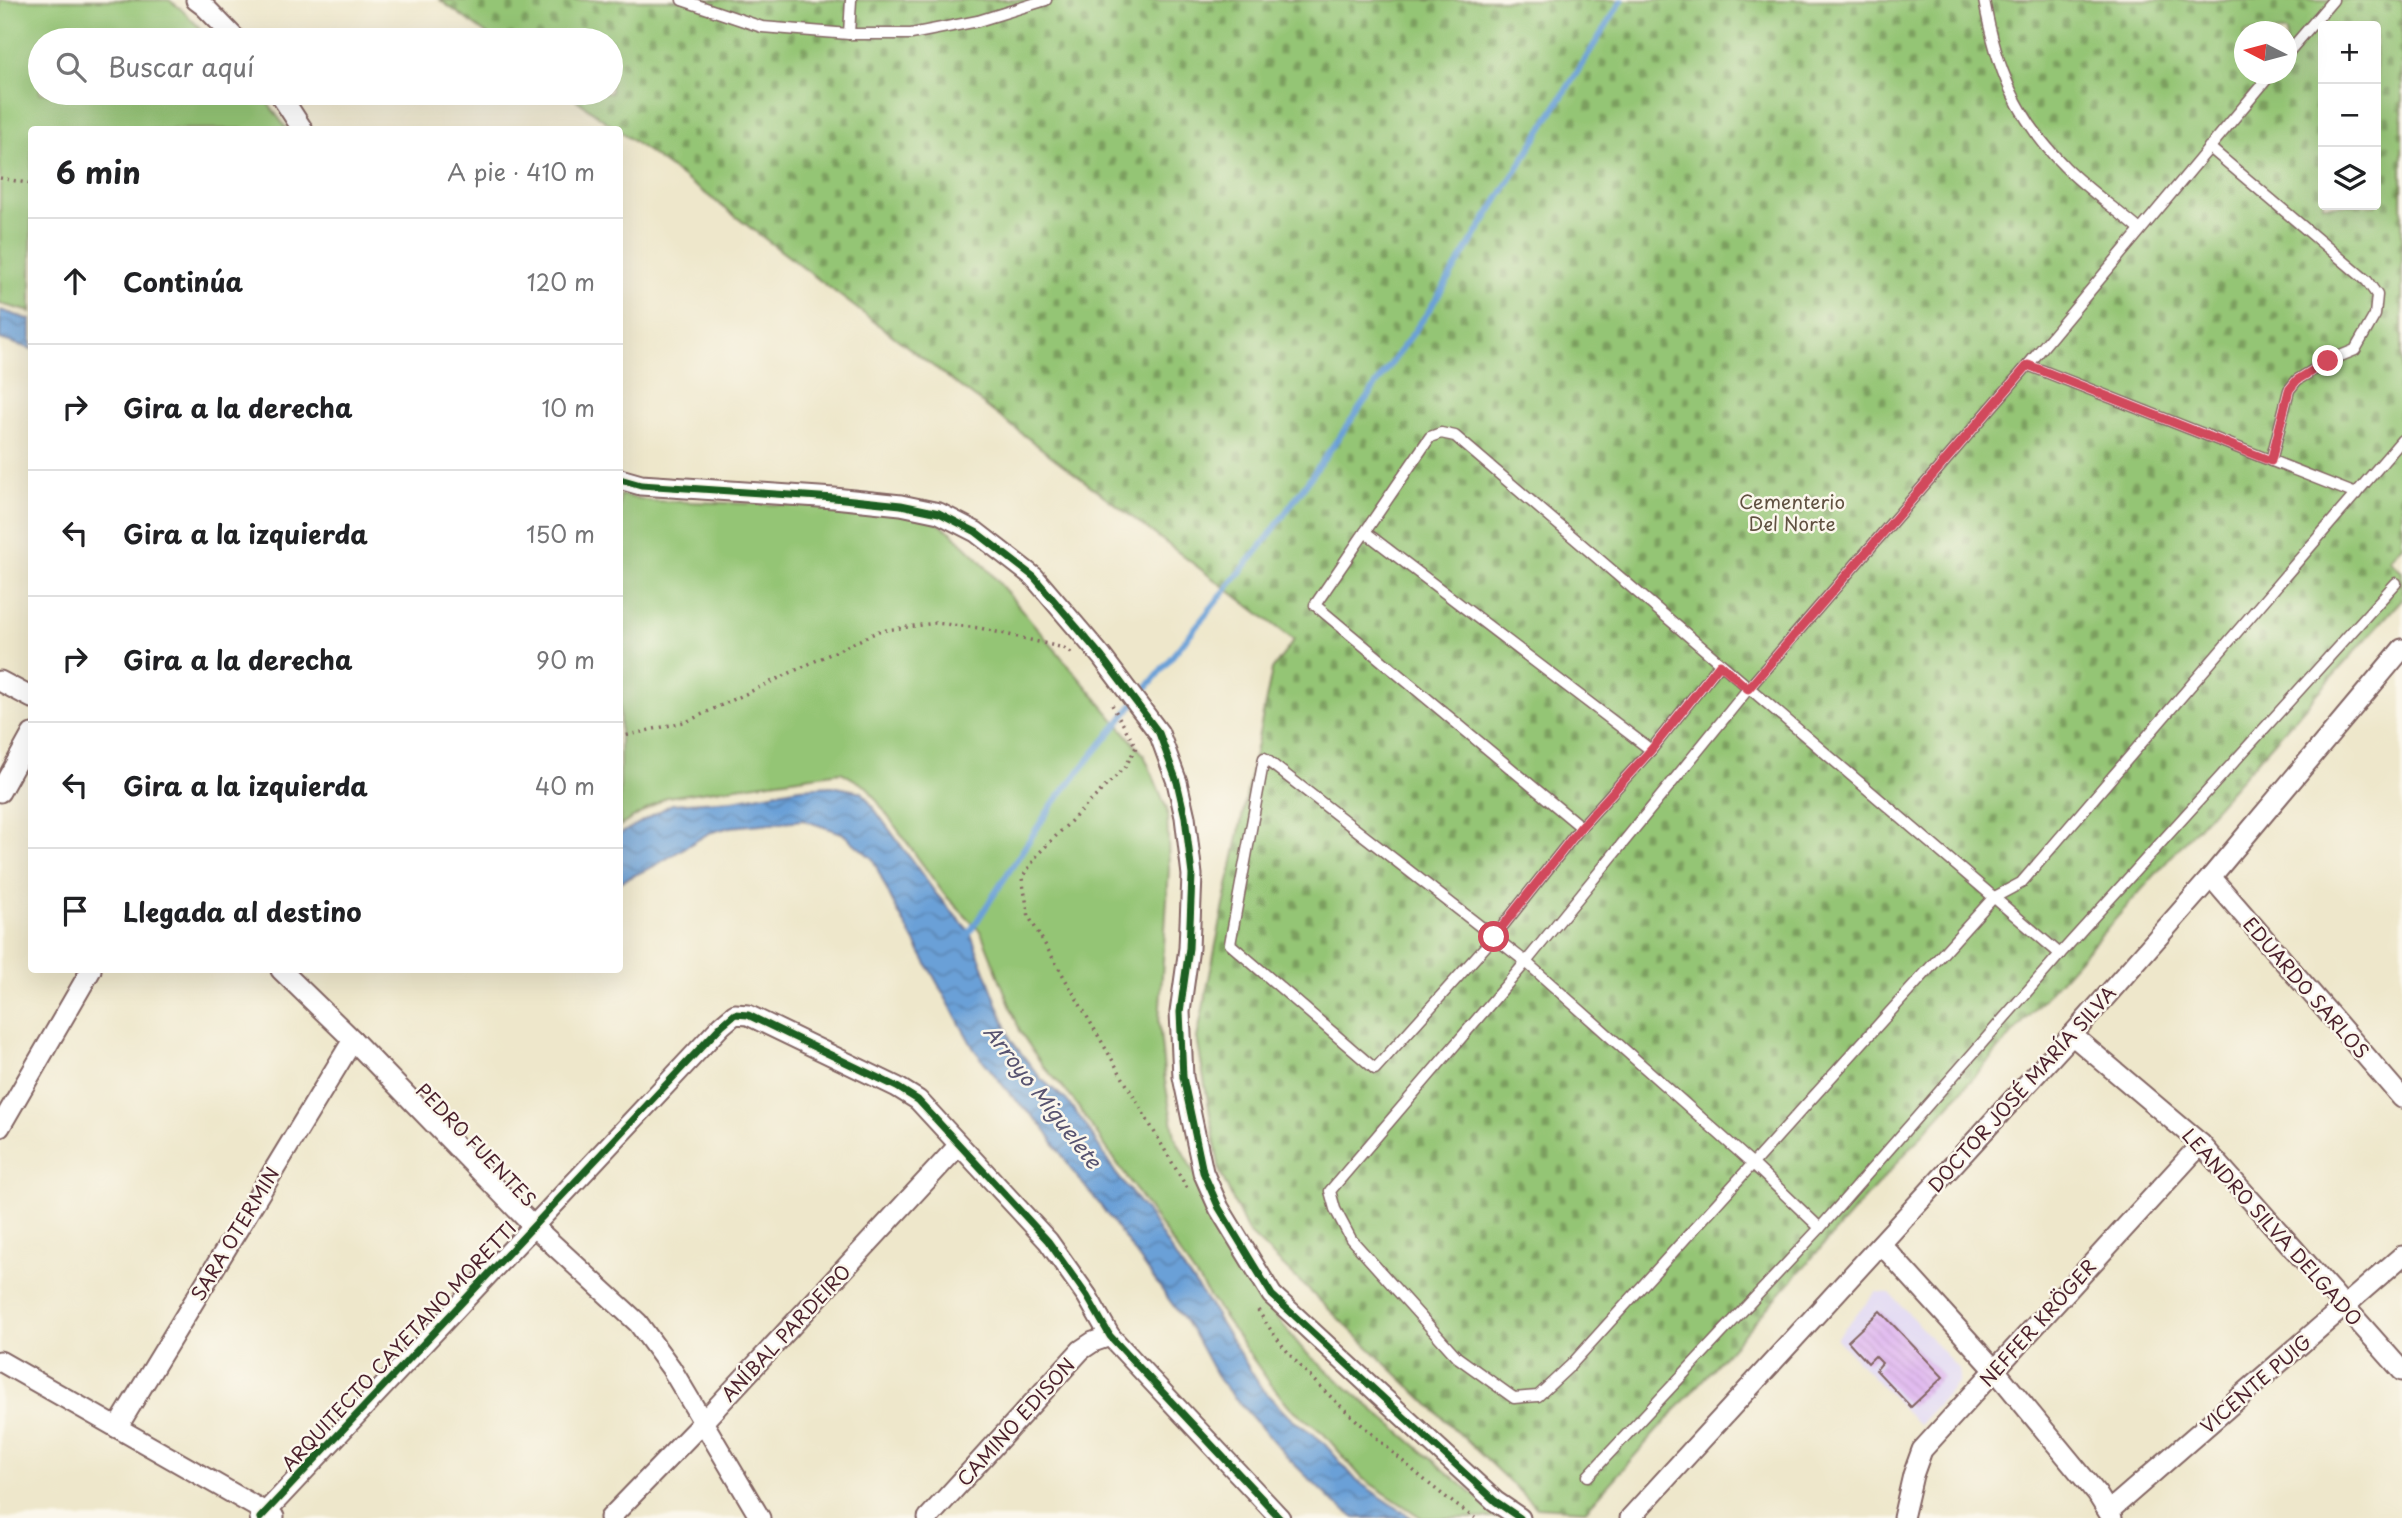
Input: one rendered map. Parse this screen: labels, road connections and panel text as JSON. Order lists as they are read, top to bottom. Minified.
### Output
{"streets":{"street":["EDUARDO SARLOS","DOCTOR JOSÉ MARÍA SILVA","PEDRO FUENTES","LEANDRO SILVA DELGADO","SARA OTERMIN","NEFFER KRÖGER","ANÍBAL PARDEIRO","ARQUITECTO CAYETANO MORETTI","VICENTE PUIG","CAMINO EDISON"]},"crossings":[["EDUARDO SARLOS","DOCTOR JOSÉ MARÍA SILVA"],["DOCTOR JOSÉ MARÍA SILVA","LEANDRO SILVA DELGADO"],["PEDRO FUENTES","SARA OTERMIN"],["PEDRO FUENTES","ANÍBAL PARDEIRO"],["PEDRO FUENTES","ARQUITECTO CAYETANO MORETTI"],["LEANDRO SILVA DELGADO","NEFFER KRÖGER"],["LEANDRO SILVA DELGADO","VICENTE PUIG"],["ANÍBAL PARDEIRO","ARQUITECTO CAYETANO MORETTI"]],"water":["Arroyo Miguelete"],"parks":["Cementerio Del Norte"],"north":"left","page":{"map_buttons":["+","−"],"search":"Buscar aquí","heading":["6 min","A pie · 410 m"],"list":[["Continúa","120 m"],["Gira a la derecha","10 m"],["Gira a la izquierda","150 m"],["Gira a la derecha","90 m"],["Gira a la izquierda","40 m"],"Llegada al destino"]}}
